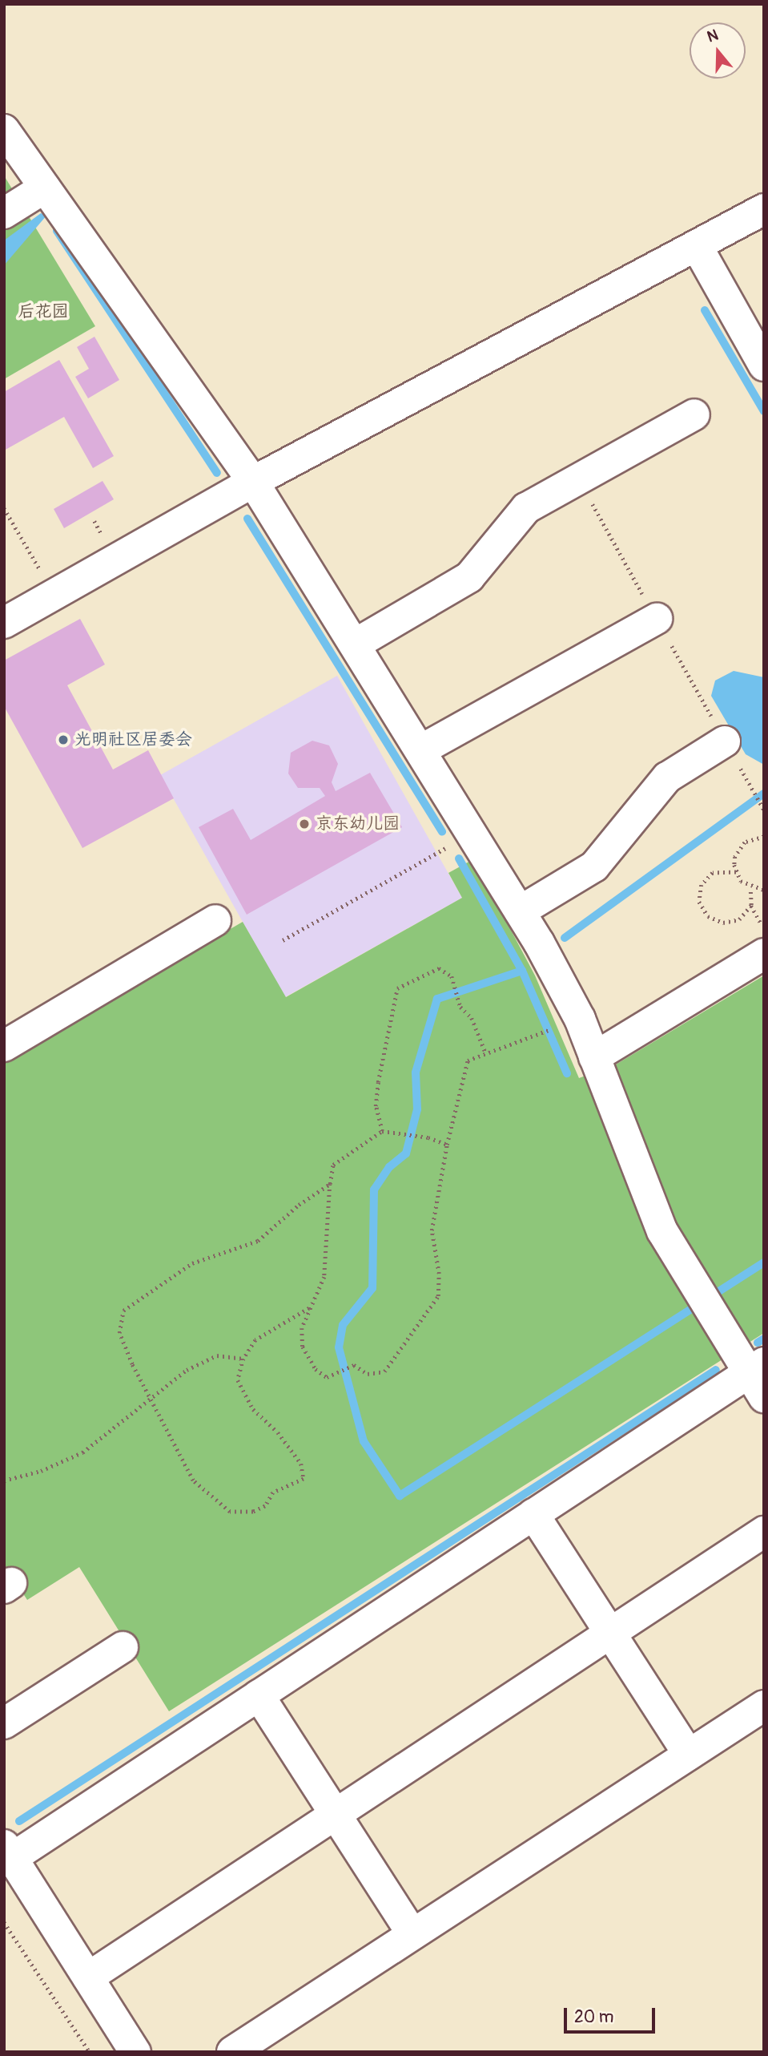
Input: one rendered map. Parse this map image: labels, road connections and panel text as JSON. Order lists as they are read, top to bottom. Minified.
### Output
{"parks":["后花园"],"places":["光明社区居委会","京东幼儿园"],"scale_bar":"20 m","north":"top"}
